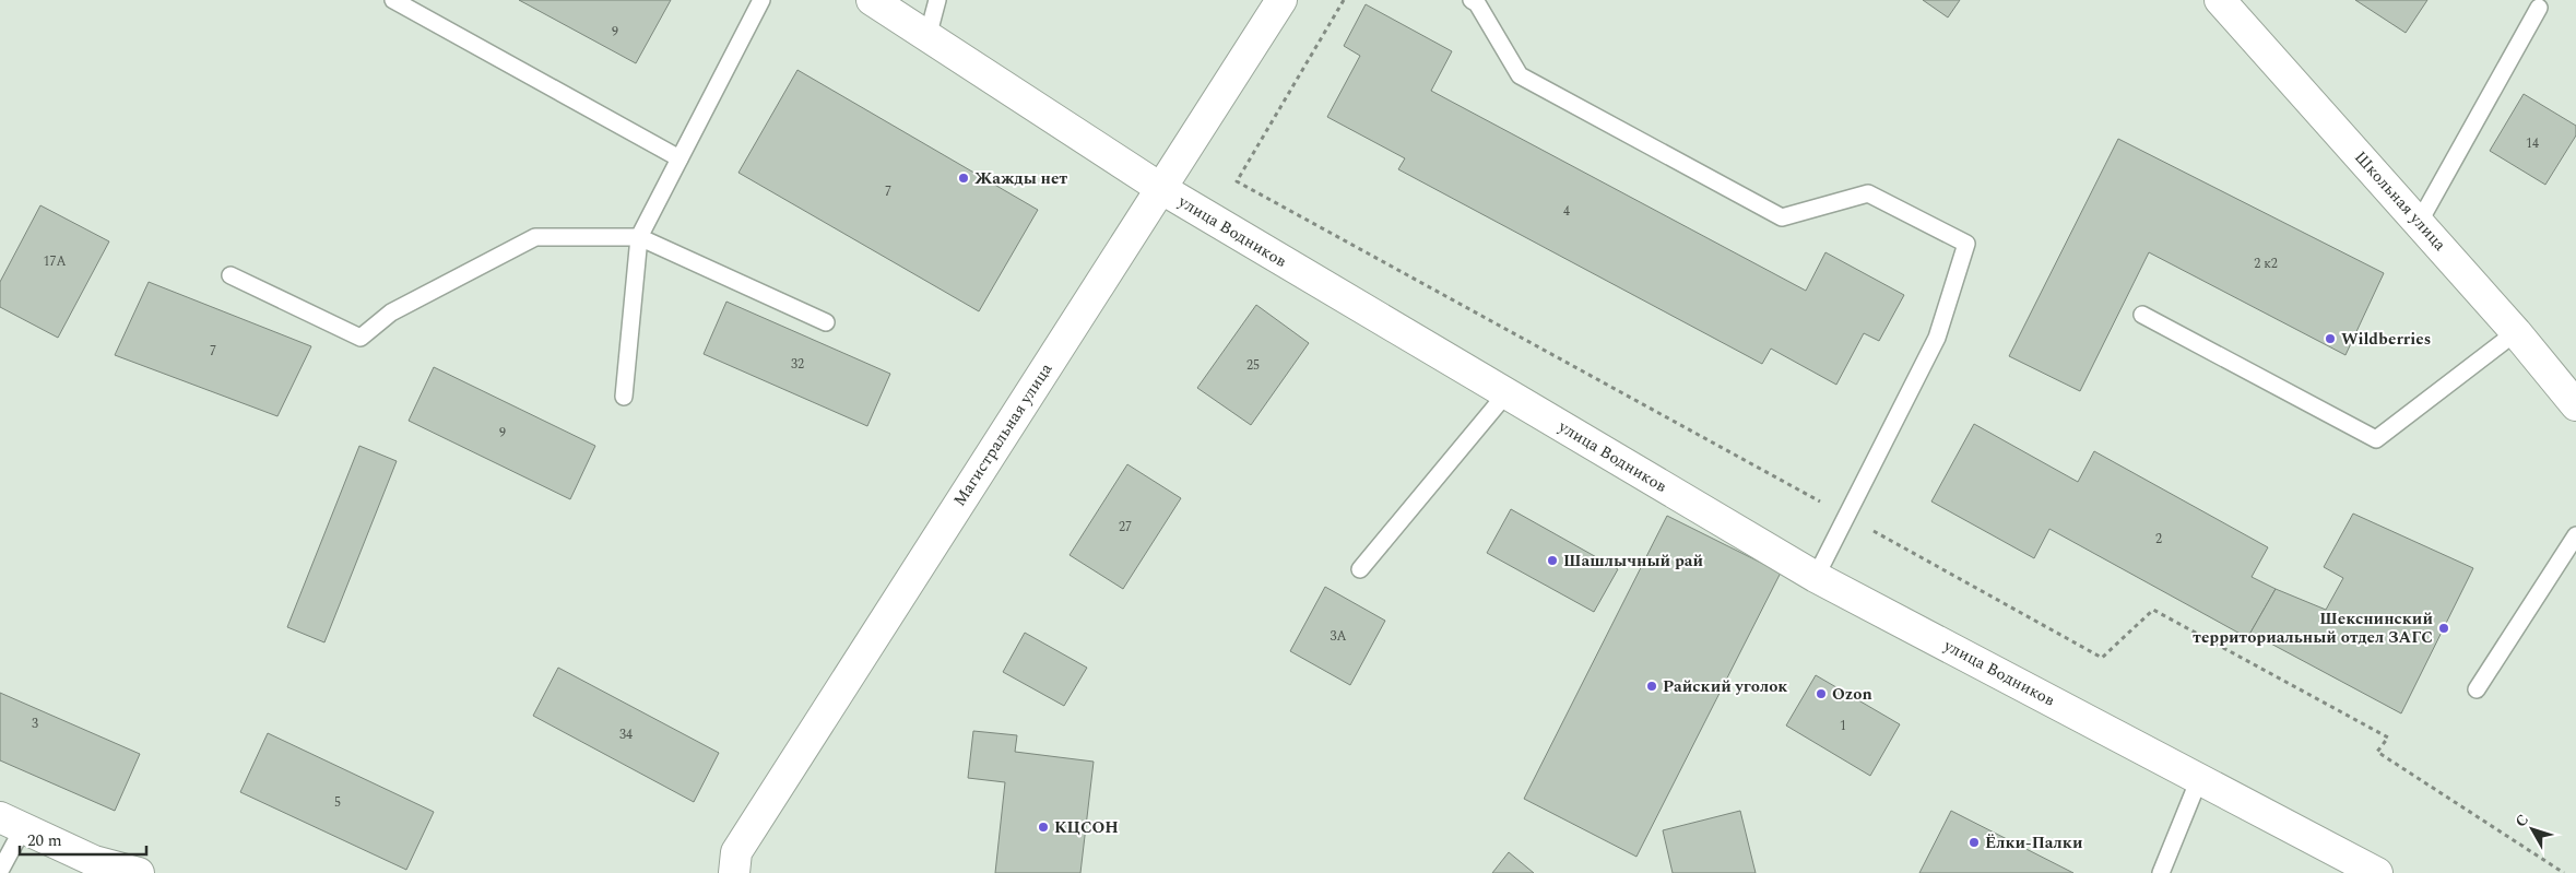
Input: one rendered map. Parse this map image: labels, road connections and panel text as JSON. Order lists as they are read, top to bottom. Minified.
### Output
{"streets":{"street":["Школьная улица","улица Водников","Магистральная улица"]},"crossings":[["улица Водников","Магистральная улица"]],"places":["Жажды нет","Wildberries","Шашлычный рай","Шекснинский территориальный отдел ЗАГС","Райский уголок","Ozon","КЦСОН","Ёлки-Палки"],"house_numbers":["9","14","7","4","17А","2 к2","7","32","25","9","27","2","3А","3","1","34","5"],"scale_bar":"20 m","north":"top left"}
